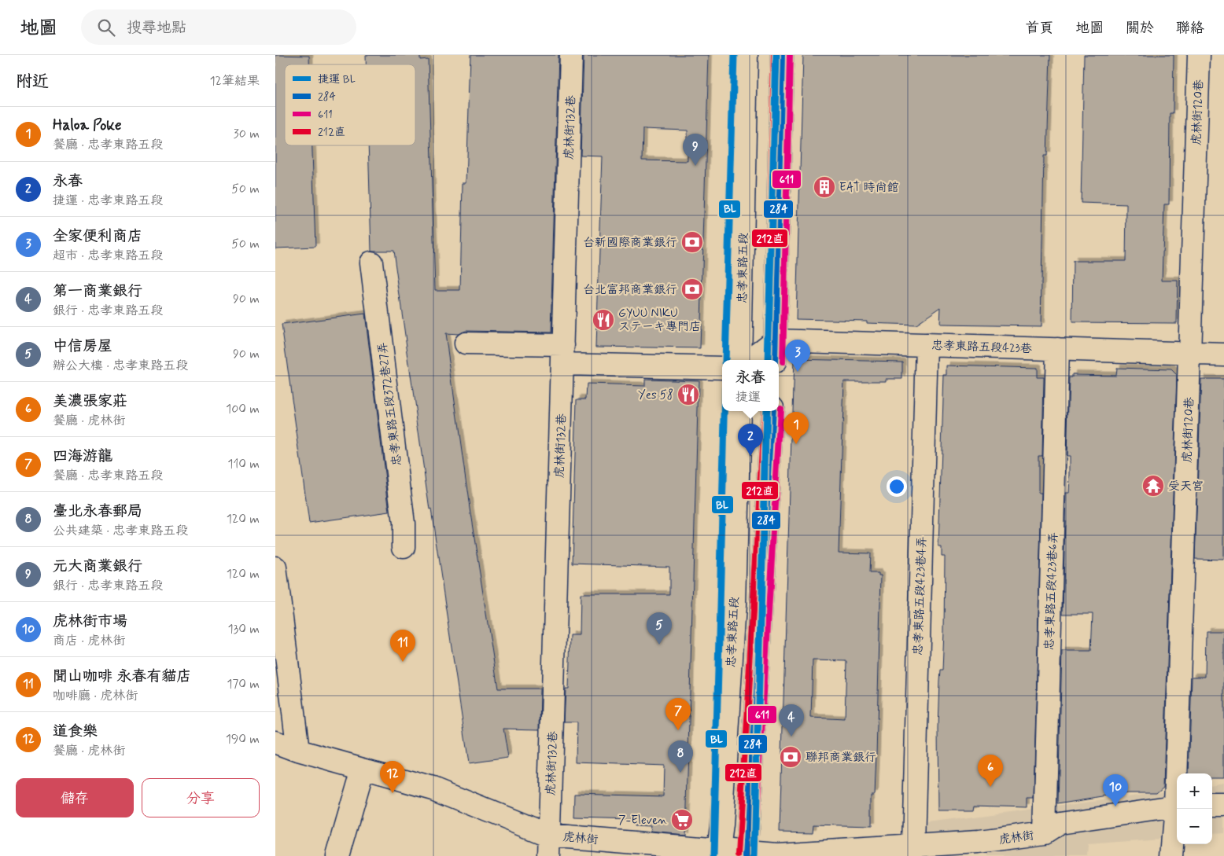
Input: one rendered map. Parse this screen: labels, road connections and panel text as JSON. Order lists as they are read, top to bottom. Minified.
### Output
{"streets":{"street":["虎林街120巷","虎林街132巷","忠孝東路五段","忠孝東路五段423巷","忠孝東路五段372巷27弄","忠孝東路五段423巷6弄","忠孝東路五段423巷4弄","虎林街"]},"crossings":[["虎林街120巷","忠孝東路五段423巷"],["虎林街132巷","虎林街"],["忠孝東路五段","虎林街"],["忠孝東路五段423巷","忠孝東路五段423巷6弄"],["忠孝東路五段423巷","忠孝東路五段423巷4弄"],["忠孝東路五段423巷6弄","虎林街"],["忠孝東路五段423巷4弄","虎林街"]],"places":{"building":["EAT 時尚館"],"bank":["台新國際商業銀行","台北富邦商業銀行","聯邦商業銀行"],"restaurant":["GYUU NIKU ステーキ專門店","Yes 58"],"temple":["受天宮"],"supermarket":["7-Eleven"]},"lines":["metro line BL","transit line 284","transit line 611","transit line 212直"],"legend":["捷運 BL","284","611","212直"],"page":{"header":"地圖","search":"搜尋地點","nav":["首頁","地圖","關於","聯絡"],"heading":["附近","12筆結果"],"list":[{"mark":"1","name":"Haloa Poke","note":"餐廳 · 忠孝東路五段","value":"30 m"},{"mark":"2","name":"永春","note":"捷運 · 忠孝東路五段","value":"50 m"},{"mark":"3","name":"全家便利商店","note":"超市 · 忠孝東路五段","value":"50 m"},{"mark":"4","name":"第一商業銀行","note":"銀行 · 忠孝東路五段","value":"90 m"},{"mark":"5","name":"中信房屋","note":"辦公大樓 · 忠孝東路五段","value":"90 m"},{"mark":"6","name":"美濃張家莊","note":"餐廳 · 虎林街","value":"100 m"},{"mark":"7","name":"四海游龍","note":"餐廳 · 忠孝東路五段","value":"110 m"},{"mark":"8","name":"臺北永春郵局","note":"公共建築 · 忠孝東路五段","value":"120 m"},{"mark":"9","name":"元大商業銀行","note":"銀行 · 忠孝東路五段","value":"120 m"},{"mark":"10","name":"虎林街市場","note":"商店 · 虎林街","value":"130 m"},{"mark":"11","name":"聞山咖啡 永春有貓店","note":"咖啡廳 · 虎林街","value":"170 m"},{"mark":"12","name":"道食樂","note":"餐廳 · 虎林街","value":"190 m"}],"pins":["9","3","1","2","5","11","7","4","8","6","12","10"],"popup":["永春","捷運"],"buttons":["儲存","分享"],"map_buttons":["+","−"]}}
